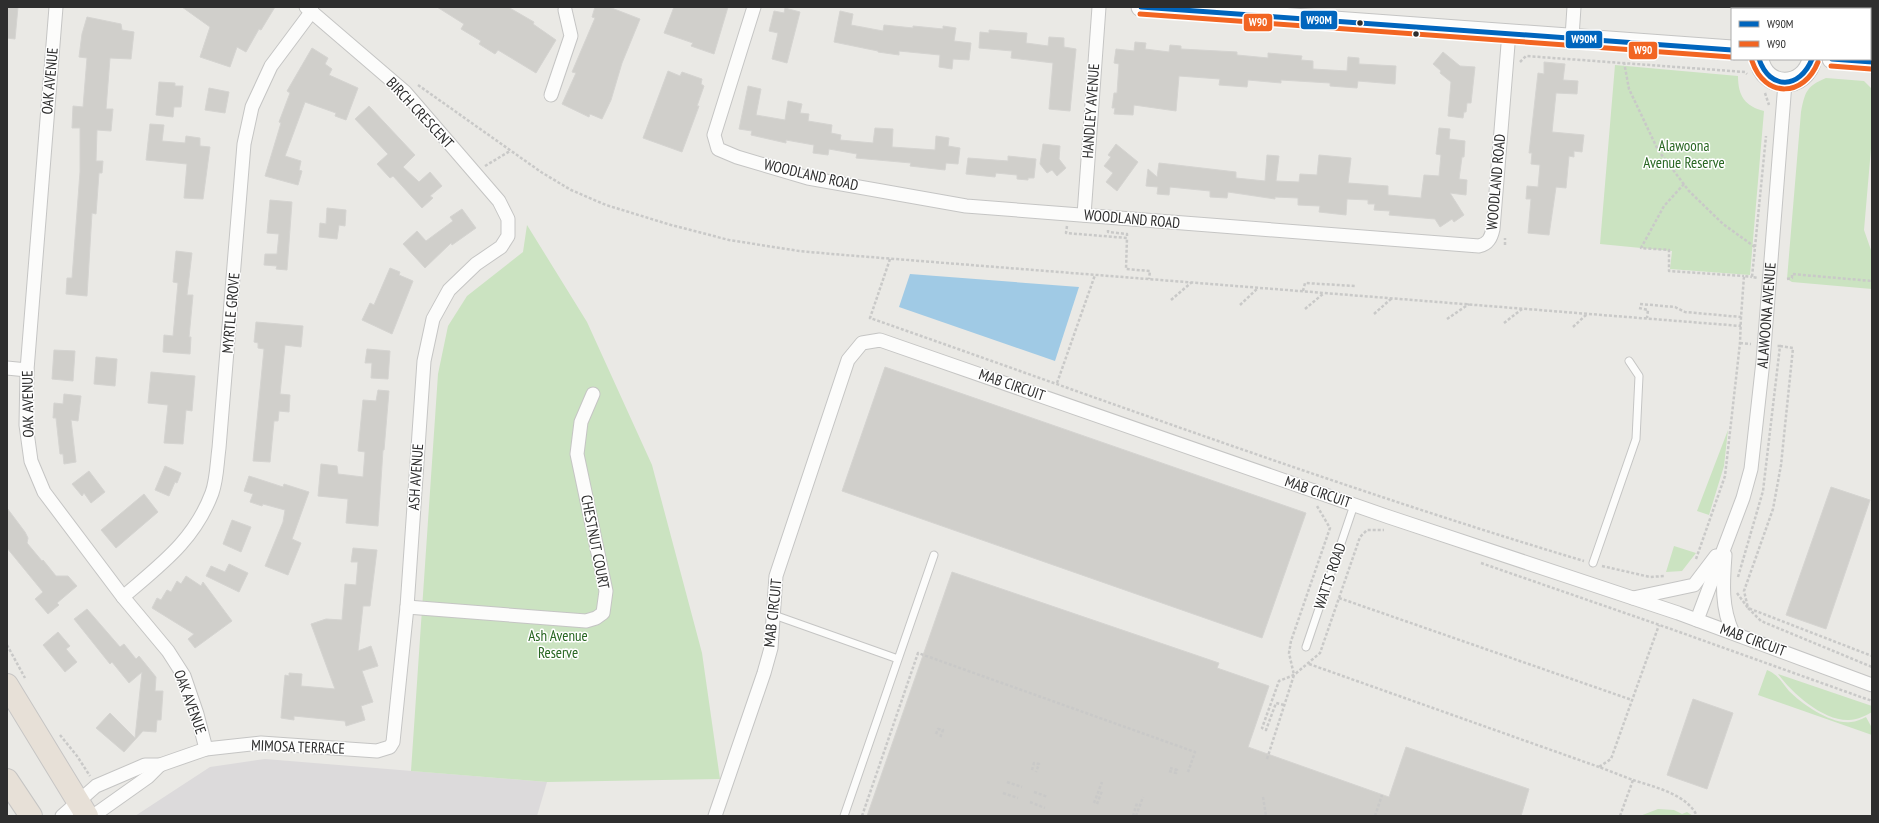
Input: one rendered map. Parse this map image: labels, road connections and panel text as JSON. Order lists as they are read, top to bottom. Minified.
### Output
{"streets":{"street":["OAK AVENUE","HANDLEY AVENUE","BIRCH CRESCENT","WOODLAND ROAD","MYRTLE GROVE","ALAWOONA AVENUE","MAB CIRCUIT","ASH AVENUE","CHESTNUT COURT","MIMOSA TERRACE"],"lane":["WATTS ROAD"]},"crossings":[["OAK AVENUE","MYRTLE GROVE"],["OAK AVENUE","MIMOSA TERRACE"],["HANDLEY AVENUE","WOODLAND ROAD"],["BIRCH CRESCENT","MYRTLE GROVE"],["BIRCH CRESCENT","ASH AVENUE"],["ALAWOONA AVENUE","MAB CIRCUIT"],["MAB CIRCUIT","WATTS ROAD"],["ASH AVENUE","CHESTNUT COURT"],["ASH AVENUE","MIMOSA TERRACE"]],"parks":["Alawoona Avenue Reserve","Ash Avenue Reserve"],"lines":["transit line W90M","transit line W90"],"legend":["W90M","W90"]}
